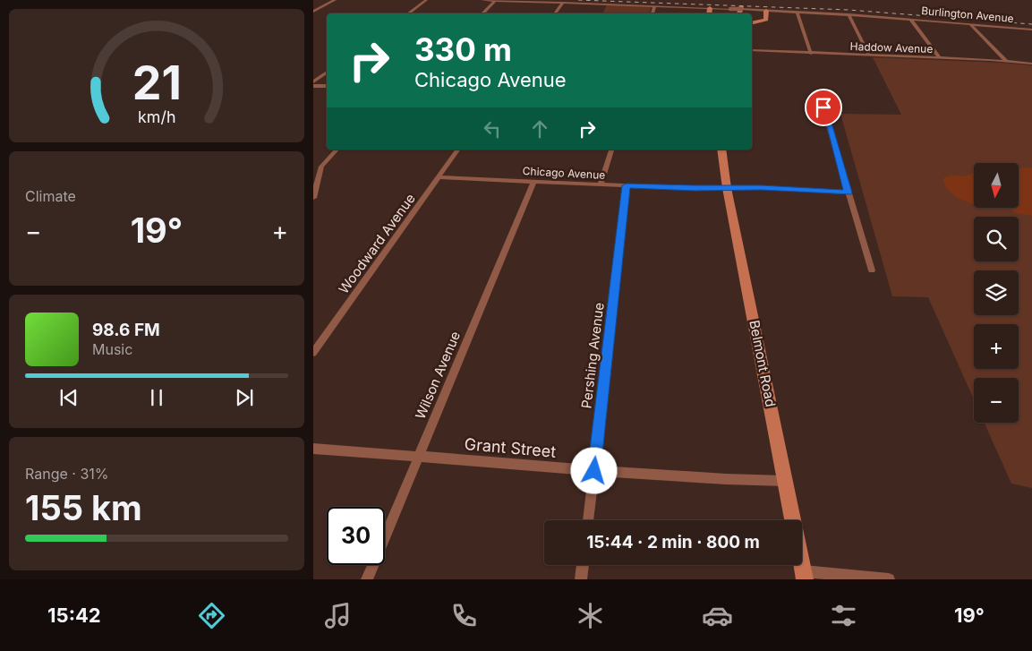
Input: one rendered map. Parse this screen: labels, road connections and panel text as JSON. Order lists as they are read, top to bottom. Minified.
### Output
{"streets":{"main road":["Belmont Road"],"street":["Burlington Avenue","Haddow Avenue","Chicago Avenue","Woodward Avenue","Pershing Avenue","Wilson Avenue","Grant Street"]},"crossings":[["Chicago Avenue","Woodward Avenue"],["Chicago Avenue","Pershing Avenue"],["Chicago Avenue","Belmont Road"],["Chicago Avenue","Wilson Avenue"],["Pershing Avenue","Grant Street"],["Belmont Road","Grant Street"],["Wilson Avenue","Grant Street"]],"north":"bottom","page":{"turn":["330 m","Chicago Avenue"],"tile":["Climate",["Range · 31%","155 km"]],"map_buttons":["+","−"],"heat":["−","19°","+"],"song":["98.6 FM","Music"],"limit":"30","trip":"15:44 · 2 min · 800 m","tabs":["15:42","19°"],"gauge":["21","km/h"]}}
